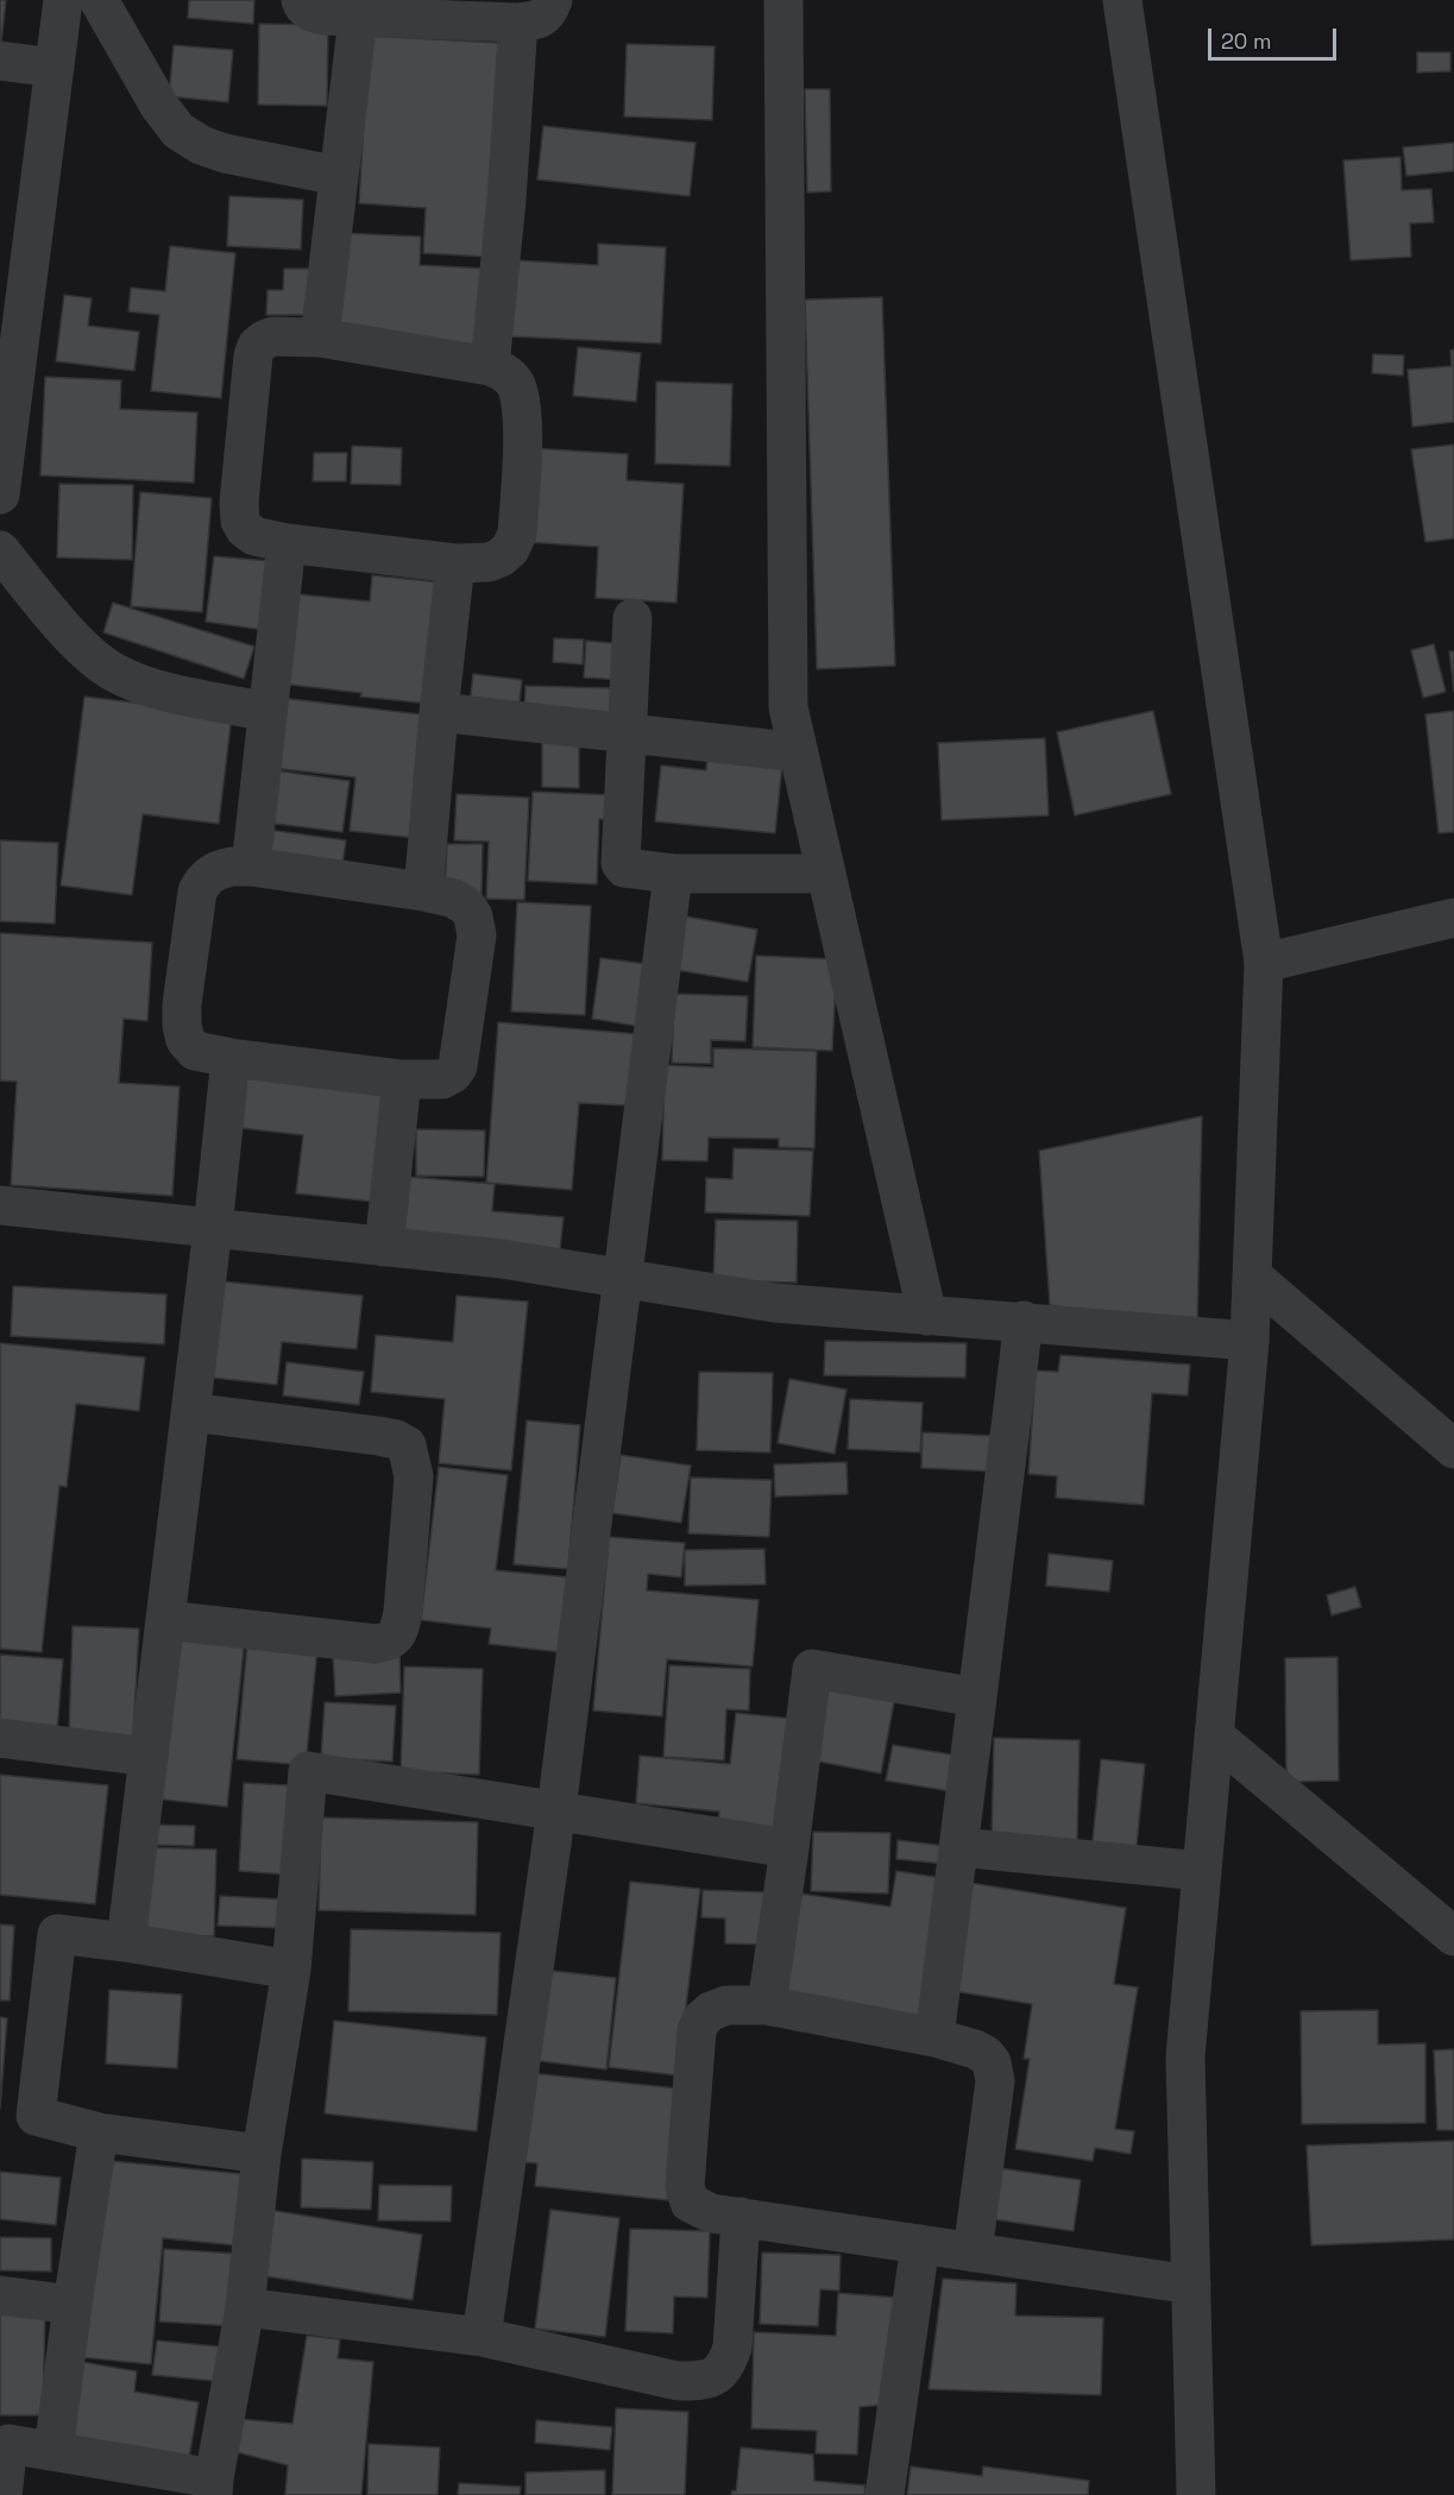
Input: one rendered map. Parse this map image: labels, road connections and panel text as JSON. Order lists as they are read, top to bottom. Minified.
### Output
{"scale_bar":"20 m"}
